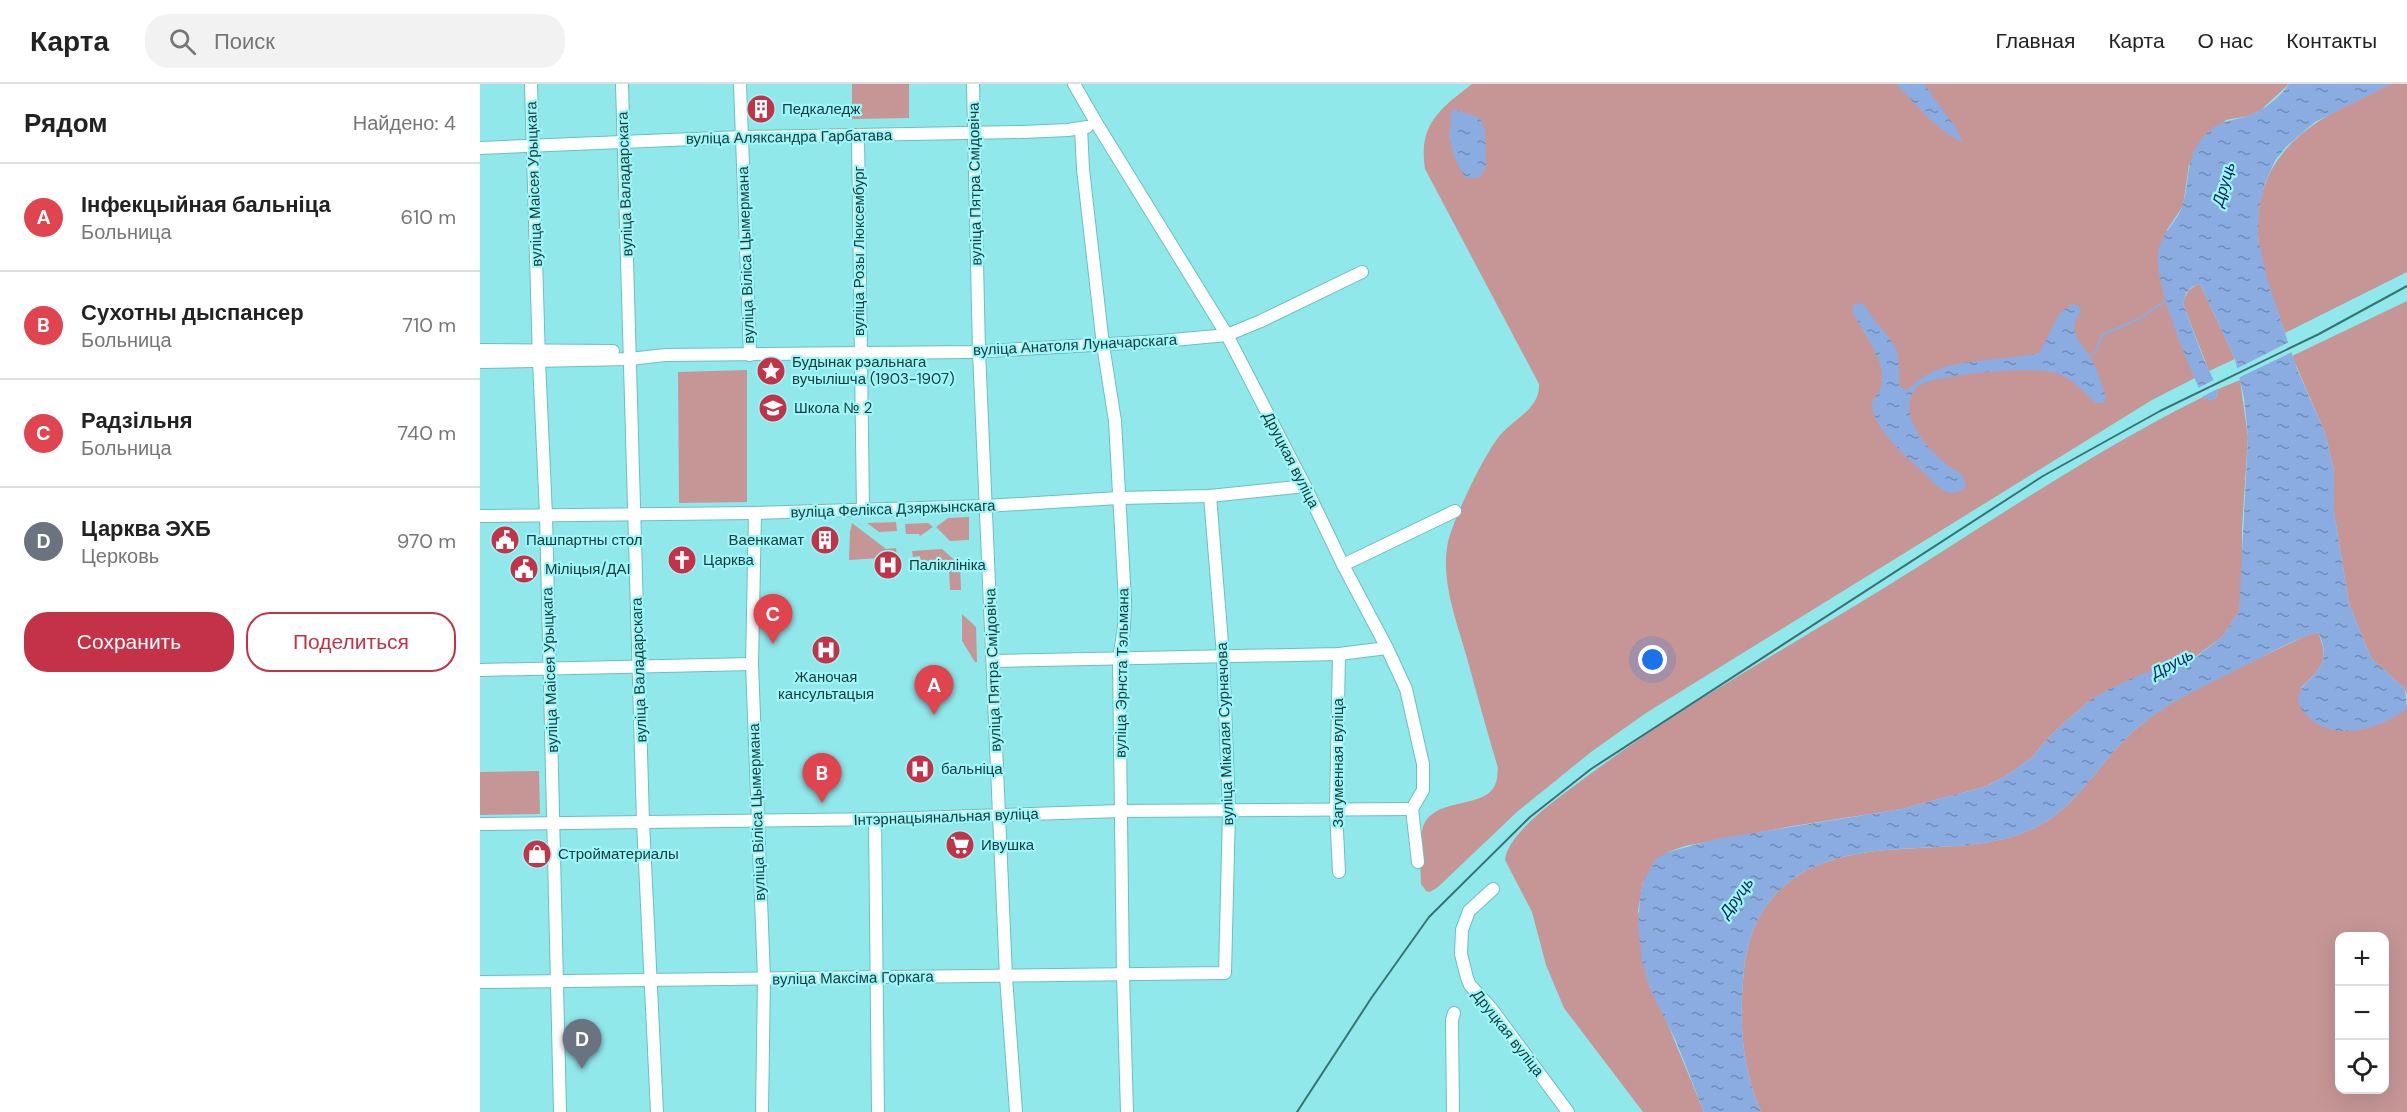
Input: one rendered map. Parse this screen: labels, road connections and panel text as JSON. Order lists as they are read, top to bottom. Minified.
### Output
{"streets":{"street":["вуліца Аляксандра Гарбатава","вуліца Маісея Урыцкага","вуліца Валадарскага","вуліца Пятра Смідовіча","вуліца Розы Люксембург","вуліца Віліса Цымермана","вуліца Анатоля Луначарскага","Друцкая вуліца","вуліца Фелікса Дзяржынскага","вуліца Эрнста Тэльмана","вуліца Мікалая Сурначова","Загуменная вуліца","Інтэрнацыянальная вуліца","вуліца Максіма Горкага"]},"crossings":[["вуліца Аляксандра Гарбатава","вуліца Маісея Урыцкага"],["вуліца Аляксандра Гарбатава","вуліца Валадарскага"],["вуліца Аляксандра Гарбатава","вуліца Пятра Смідовіча"],["вуліца Аляксандра Гарбатава","вуліца Розы Люксембург"],["вуліца Аляксандра Гарбатава","вуліца Віліса Цымермана"],["вуліца Аляксандра Гарбатава","Друцкая вуліца"],["вуліца Аляксандра Гарбатава","вуліца Эрнста Тэльмана"],["вуліца Маісея Урыцкага","вуліца Анатоля Луначарскага"],["вуліца Маісея Урыцкага","вуліца Фелікса Дзяржынскага"],["вуліца Маісея Урыцкага","Інтэрнацыянальная вуліца"],["вуліца Маісея Урыцкага","вуліца Максіма Горкага"],["вуліца Валадарскага","вуліца Анатоля Луначарскага"],["вуліца Валадарскага","вуліца Фелікса Дзяржынскага"],["вуліца Валадарскага","Інтэрнацыянальная вуліца"],["вуліца Валадарскага","вуліца Максіма Горкага"],["вуліца Пятра Смідовіча","вуліца Анатоля Луначарскага"],["вуліца Пятра Смідовіча","вуліца Фелікса Дзяржынскага"],["вуліца Пятра Смідовіча","Інтэрнацыянальная вуліца"],["вуліца Пятра Смідовіча","вуліца Максіма Горкага"],["вуліца Розы Люксембург","вуліца Анатоля Луначарскага"],["вуліца Розы Люксембург","вуліца Фелікса Дзяржынскага"],["вуліца Віліса Цымермана","вуліца Анатоля Луначарскага"],["вуліца Віліса Цымермана","вуліца Фелікса Дзяржынскага"],["вуліца Віліса Цымермана","Інтэрнацыянальная вуліца"],["вуліца Віліса Цымермана","вуліца Максіма Горкага"],["вуліца Анатоля Луначарскага","Друцкая вуліца"],["вуліца Анатоля Луначарскага","вуліца Эрнста Тэльмана"],["Друцкая вуліца","вуліца Фелікса Дзяржынскага"],["Друцкая вуліца","Інтэрнацыянальная вуліца"],["вуліца Фелікса Дзяржынскага","вуліца Эрнста Тэльмана"],["вуліца Фелікса Дзяржынскага","вуліца Мікалая Сурначова"],["вуліца Эрнста Тэльмана","Інтэрнацыянальная вуліца"],["вуліца Эрнста Тэльмана","вуліца Максіма Горкага"],["вуліца Мікалая Сурначова","Інтэрнацыянальная вуліца"],["вуліца Мікалая Сурначова","вуліца Максіма Горкага"],["Загуменная вуліца","Інтэрнацыянальная вуліца"]],"water":["Друць"],"places":{"building":["Педкаледж","Ваенкамат"],"place":["Будынак рэальнага вучылішча (1903-1907)"],"school or university":["Школа № 2"],"public building":["Пашпартны стол","Міліцыя/ДАІ"],"church":["Царква"],"hospital":["Паліклініка","Жаночая кансультацыя","бальніца"],"supermarket":["Ивушка"],"shop":["Стройматериалы"]},"page":{"header":"Карта","search":"Поиск","nav":["Главная","Карта","О нас","Контакты"],"heading":["Рядом","Найдено: 4"],"list":[{"mark":"A","name":"Інфекцыйная бальніца","note":"Больница","value":"610 m"},{"mark":"B","name":"Сухотны дыспансер","note":"Больница","value":"710 m"},{"mark":"C","name":"Радзільня","note":"Больница","value":"740 m"},{"mark":"D","name":"Царква ЭХБ","note":"Церковь","value":"970 m"}],"buttons":["Сохранить","Поделиться"],"pins":["C","A","B","D"],"map_buttons":["+","−"]}}
